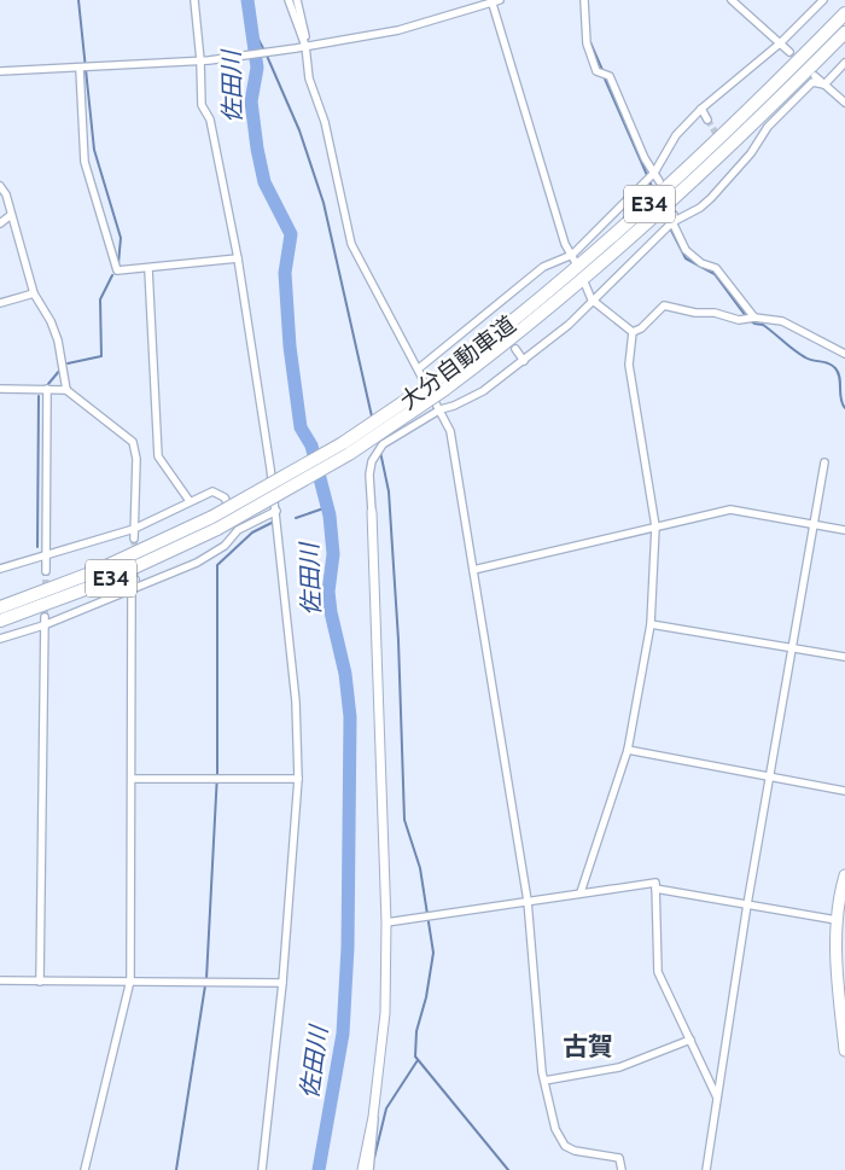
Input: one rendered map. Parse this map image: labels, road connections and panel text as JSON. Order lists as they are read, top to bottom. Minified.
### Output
{"streets":{"highway":["E34","大分自動車道"]},"districts":["古賀"],"water":["佐田川"]}
